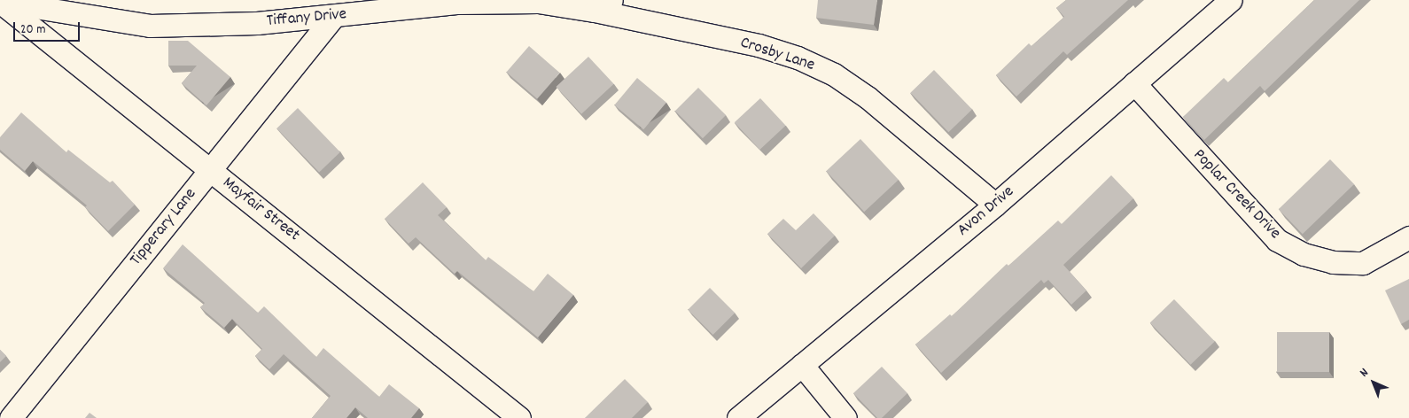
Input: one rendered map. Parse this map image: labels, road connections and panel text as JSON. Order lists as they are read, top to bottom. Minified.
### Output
{"streets":{"street":["Tiffany Drive","Crosby Lane","Poplar Creek Drive","Mayfair Street","Avon Drive","Tipperary Lane"]},"crossings":[["Tiffany Drive","Crosby Lane"],["Tiffany Drive","Mayfair Street"],["Tiffany Drive","Tipperary Lane"],["Crosby Lane","Avon Drive"],["Poplar Creek Drive","Avon Drive"],["Mayfair Street","Tipperary Lane"]],"scale_bar":"20 m","north":"top left"}
